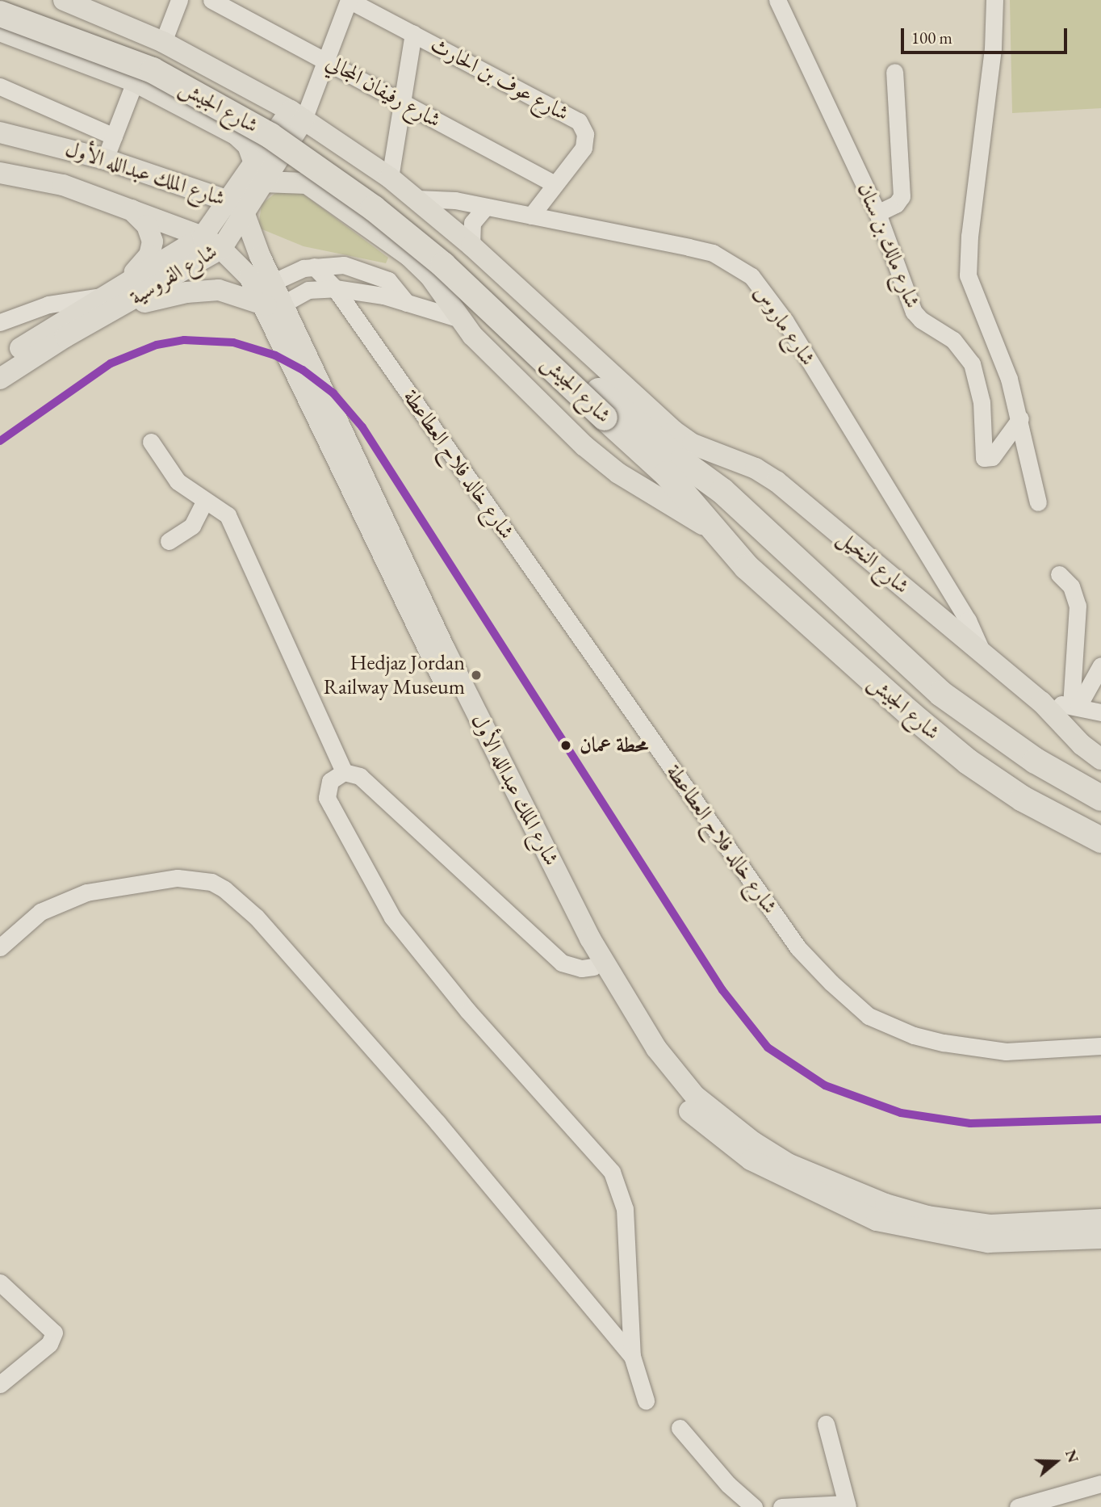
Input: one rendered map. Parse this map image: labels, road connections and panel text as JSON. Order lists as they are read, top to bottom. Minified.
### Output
{"streets":{"highway":["شارع الجيش"],"main road":["شارع الملك عبدالله الأول","شارع الفروسية","شارع النخيل"],"street":["شارع عوف بن الحارث","شارع رفيفان المجالي","شارع مالك بن سنان","شارع ماروس","شارع خالد فلاح العطاعطة"]},"crossings":[["شارع عوف بن الحارث","شارع رفيفان المجالي"],["شارع عوف بن الحارث","شارع الفروسية"],["شارع عوف بن الحارث","شارع ماروس"],["شارع رفيفان المجالي","شارع الفروسية"],["شارع الجيش","شارع النخيل"],["شارع الملك عبدالله الأول","شارع الفروسية"],["شارع الفروسية","شارع النخيل"],["شارع ماروس","شارع النخيل"]],"places":["Hedjaz Jordan Railway Museum","محطة عمان"],"scale_bar":"100 m","north":"right"}
